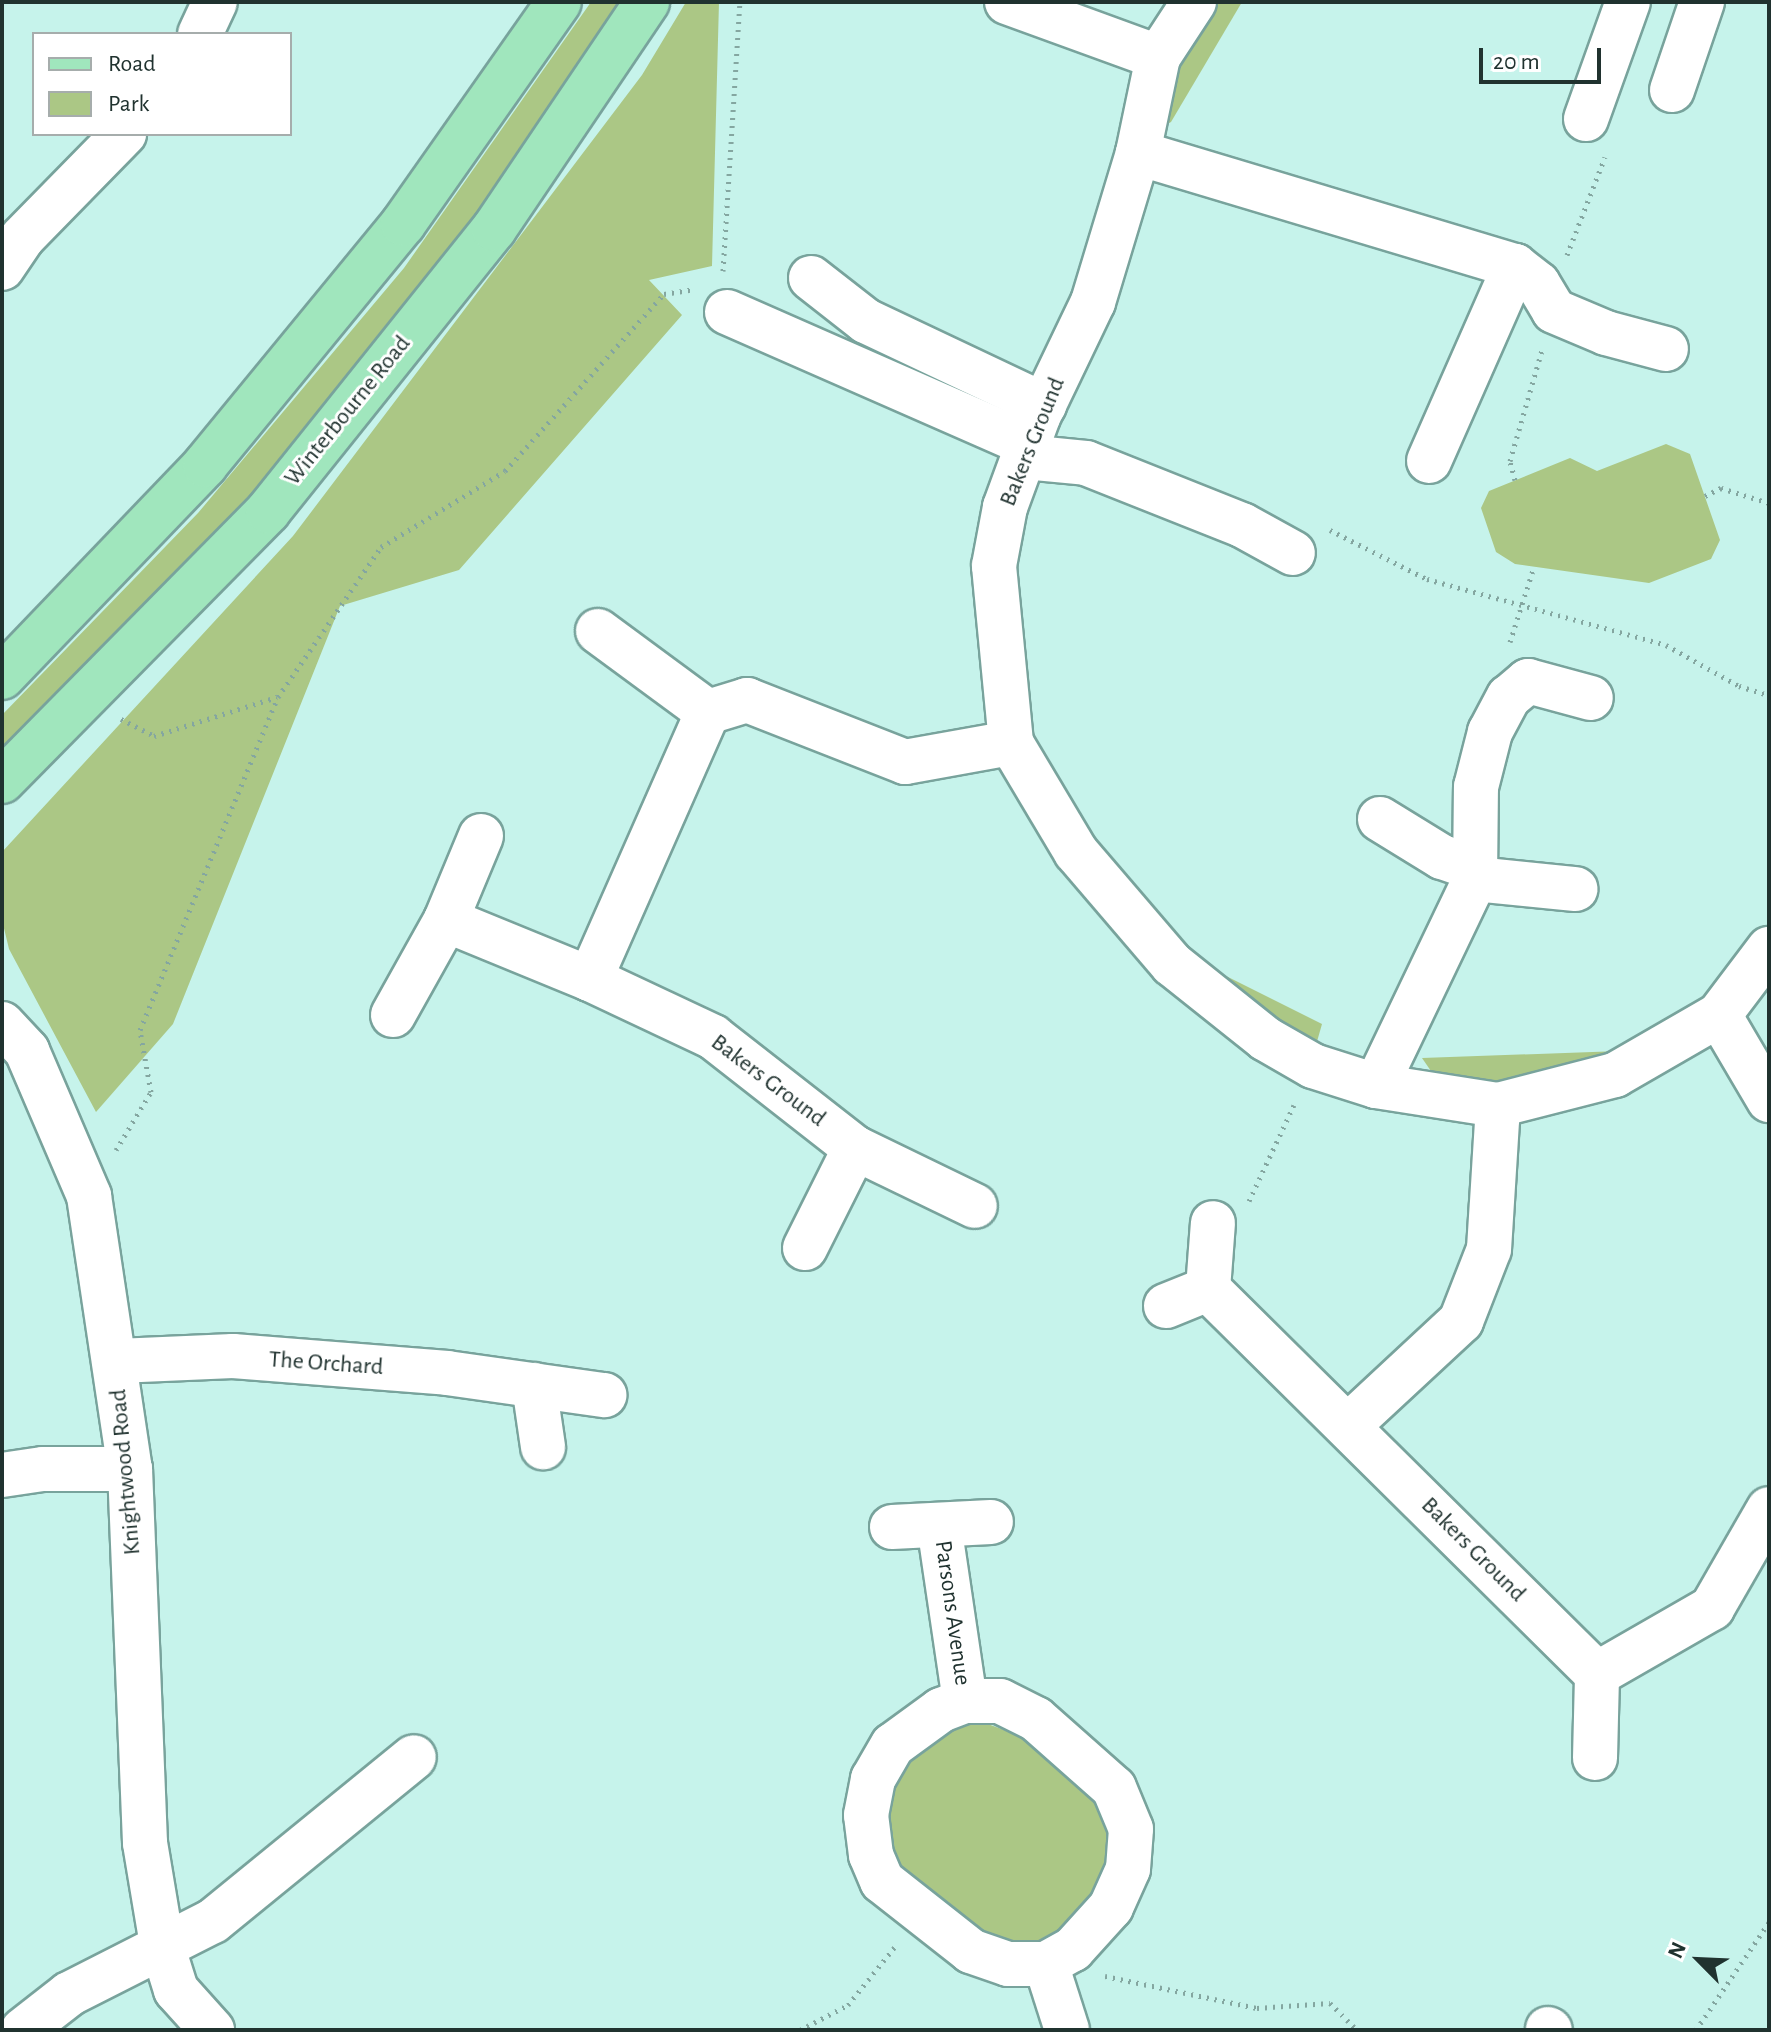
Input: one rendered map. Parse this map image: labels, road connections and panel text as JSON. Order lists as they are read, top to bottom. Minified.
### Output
{"streets":{"main road":["Winterbourne Road"],"street":["Bakers Ground","The Orchard","Knightwood Road","Parsons Avenue"]},"crossings":[["The Orchard","Knightwood Road"]],"legend":["Road","Park"],"scale_bar":"20 m","north":"top left"}
